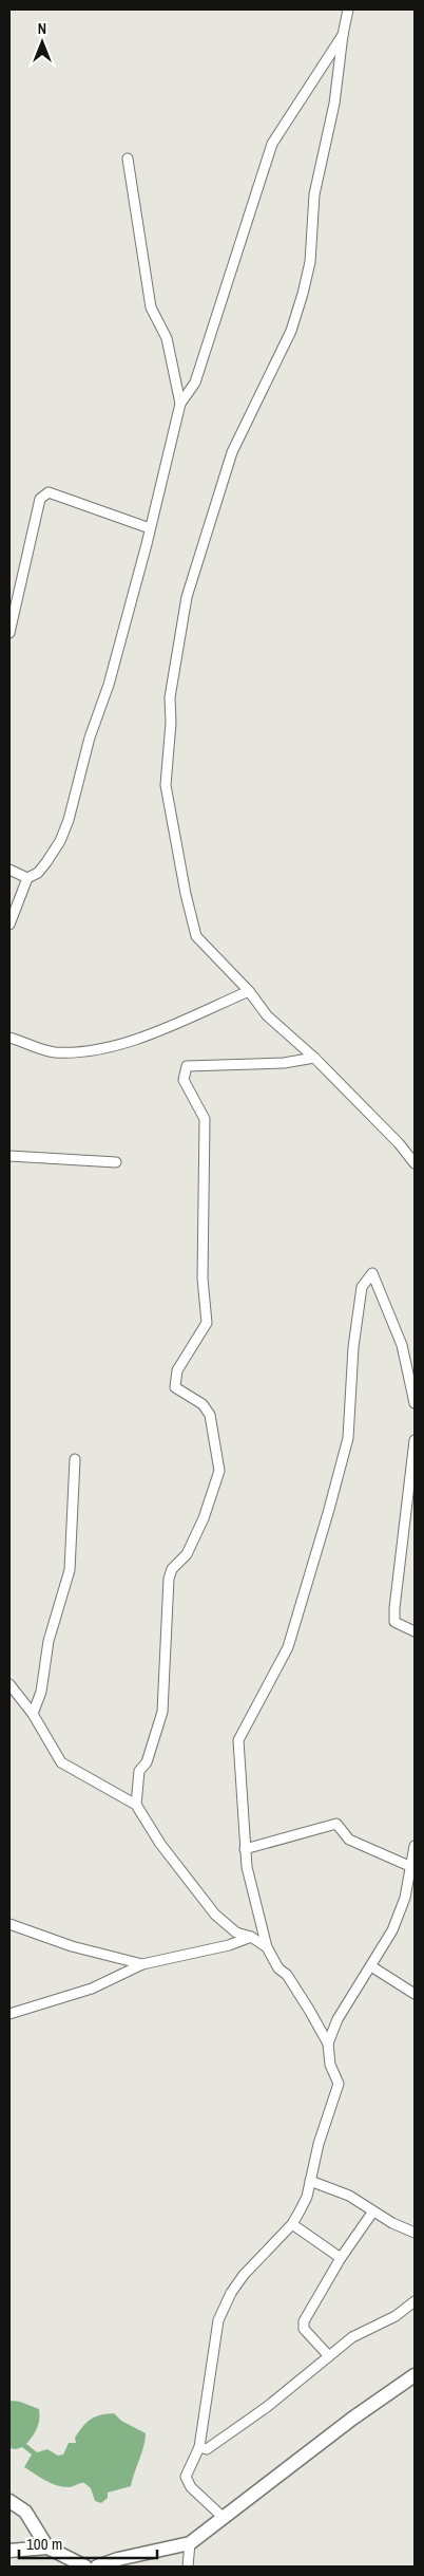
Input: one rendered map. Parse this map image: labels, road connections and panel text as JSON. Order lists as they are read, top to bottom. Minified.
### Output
{"scale_bar":"100 m","north":"top"}
